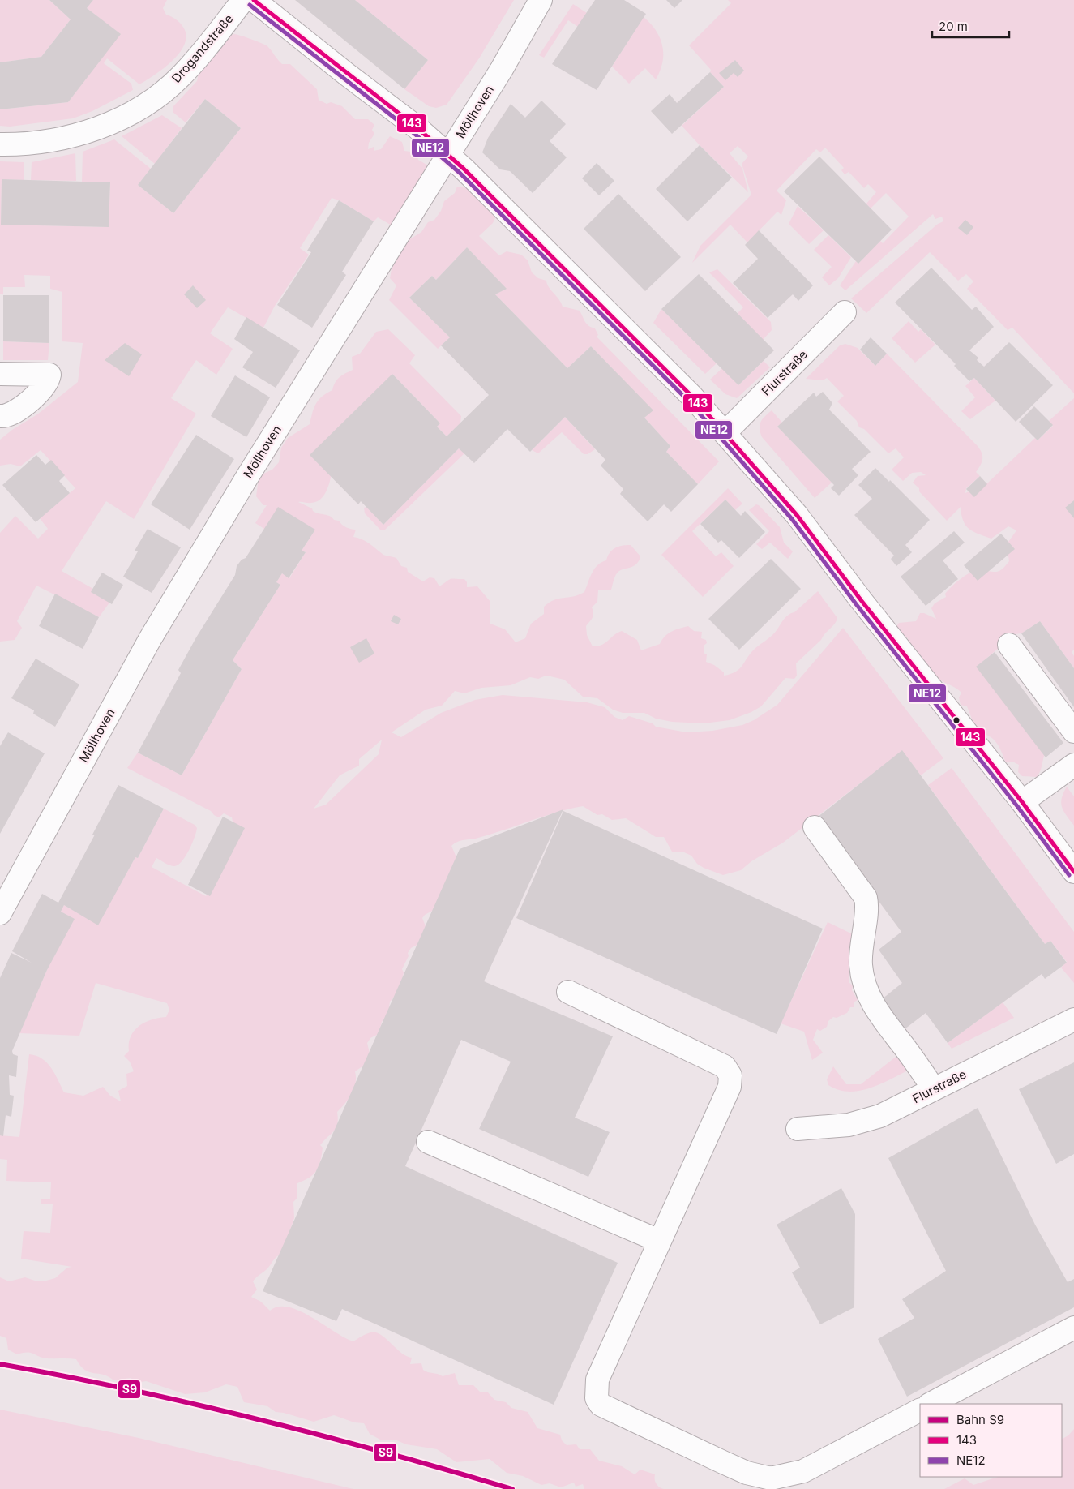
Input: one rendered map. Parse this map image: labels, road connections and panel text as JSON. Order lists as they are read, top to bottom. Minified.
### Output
{"streets":{"street":["Drogandstraße","Möllhoven","Flurstraße"]},"lines":["transit line 143","transit line NE12","rail line S9"],"legend":["Bahn S9","143","NE12"],"scale_bar":"20 m"}
